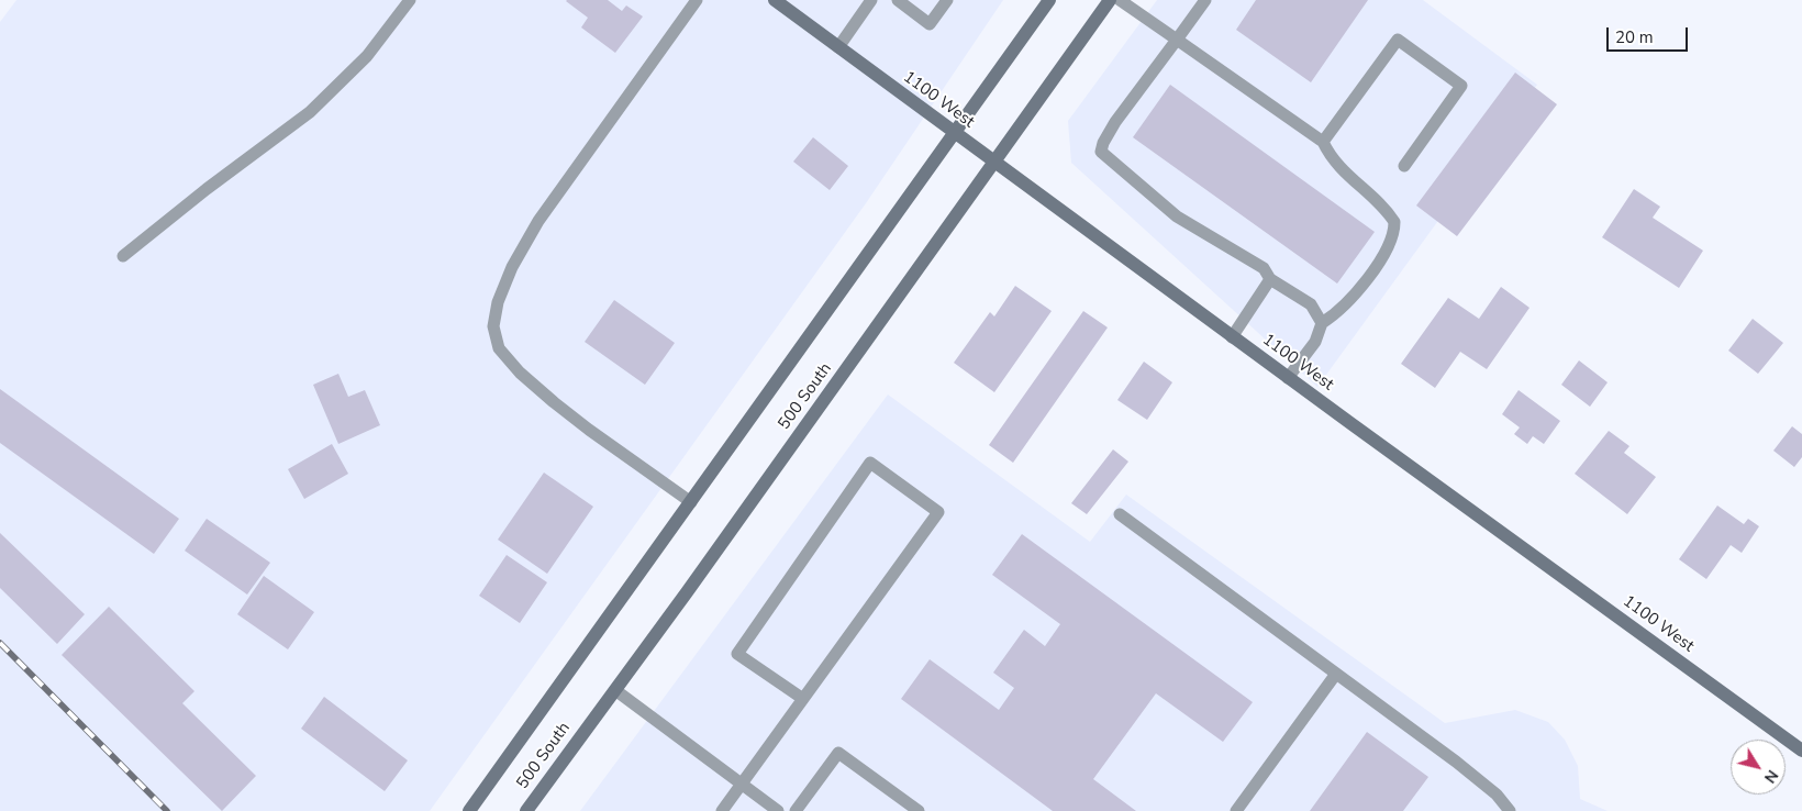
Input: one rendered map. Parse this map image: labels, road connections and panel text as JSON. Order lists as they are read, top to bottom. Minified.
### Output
{"streets":{"main road":["1100 West","500 South"]},"crossings":[["1100 West","500 South"]],"scale_bar":"20 m","north":"bottom right"}
